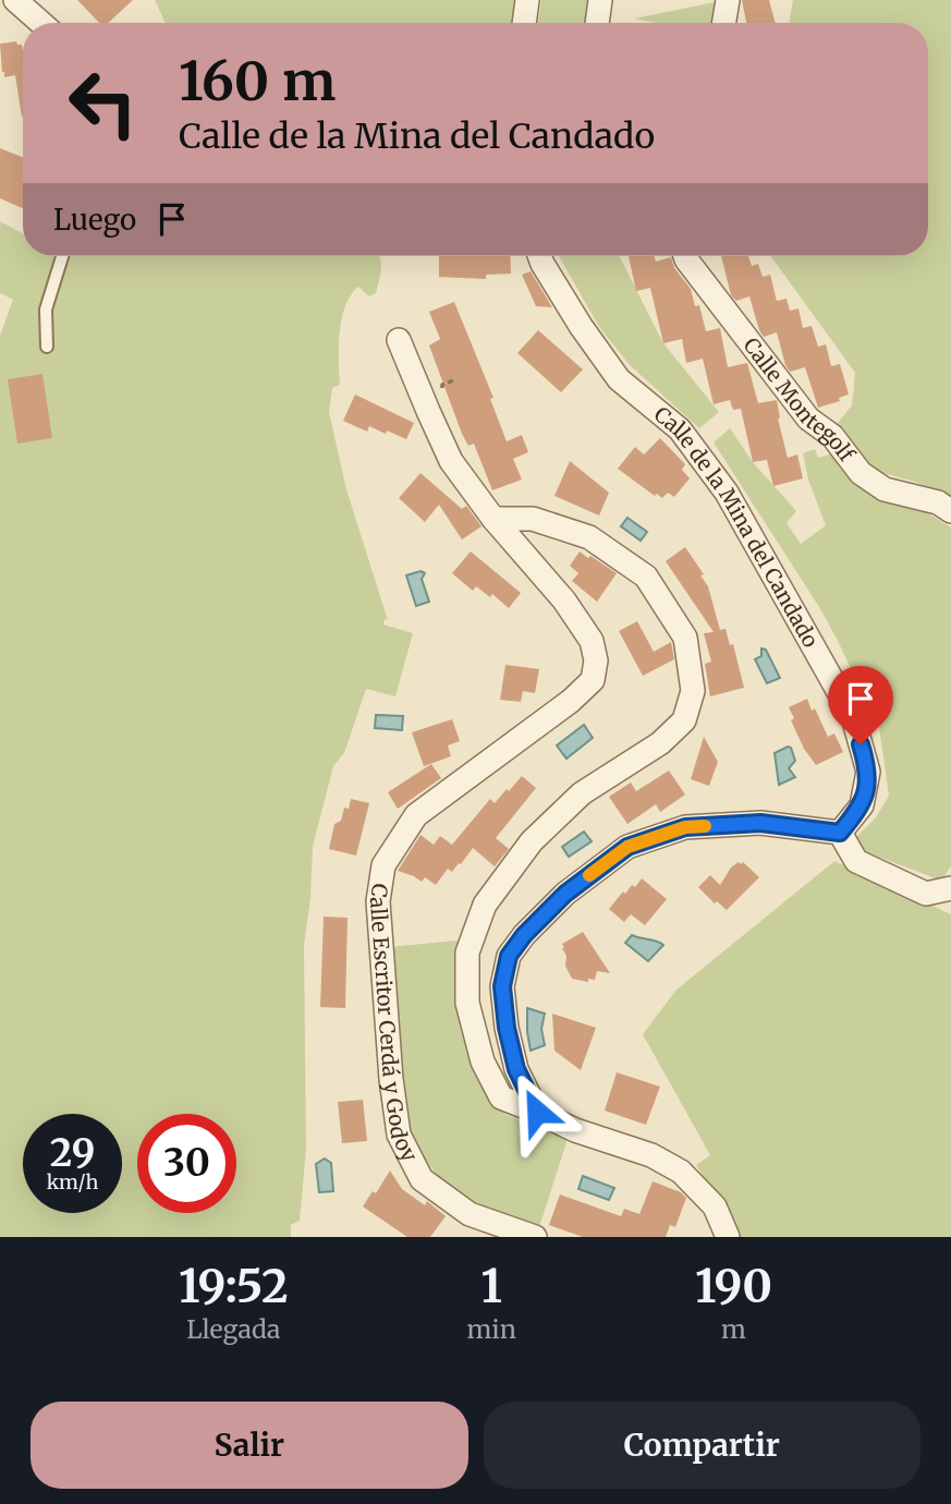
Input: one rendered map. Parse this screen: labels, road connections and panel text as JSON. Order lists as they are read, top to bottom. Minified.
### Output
{"streets":{"street":["Calle Montegolf","Calle de la Mina del Candado","Calle Escritor Cerdá y Godoy"]},"page":{"turn":["160 m","Calle de la Mina del Candado"],"then":"Luego","speed":"29 km/h","limit":"30","eta":["19:52","Llegada","1","min","190","m"],"buttons":["Salir","Compartir"]}}
